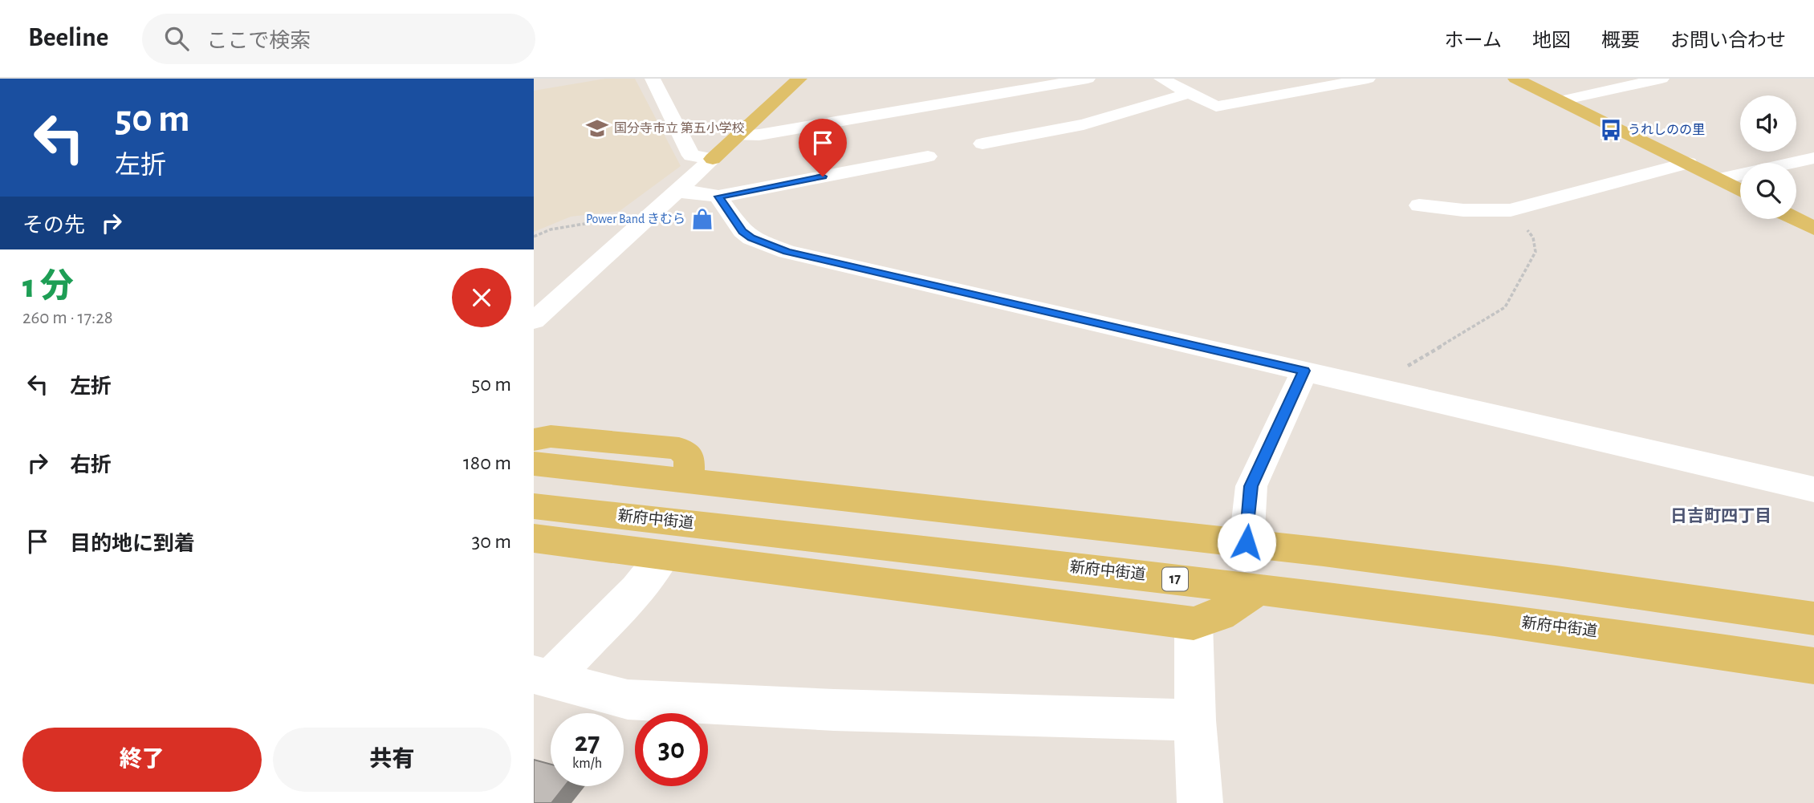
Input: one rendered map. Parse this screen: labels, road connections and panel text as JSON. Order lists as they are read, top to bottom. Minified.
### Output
{"streets":{"main road":["新府中街道","17"]},"districts":["日吉町四丁目"],"places":{"school or university":["国分寺市立 第五小学校"],"bus stop":["うれしのの里"],"shop":["Power Band きむら"]},"page":{"header":"Beeline","search":"ここで検索","nav":["ホーム","地図","概要","お問い合わせ"],"turn":["50 m","左折"],"then":"その先","heading":["1 分","260 m · 17:28"],"list":[{"name":"左折","value":"50 m"},{"name":"右折","value":"180 m"},{"name":"目的地に到着","value":"30 m"}],"speed":"27 km/h","limit":"30","buttons":["終了","共有"]}}
